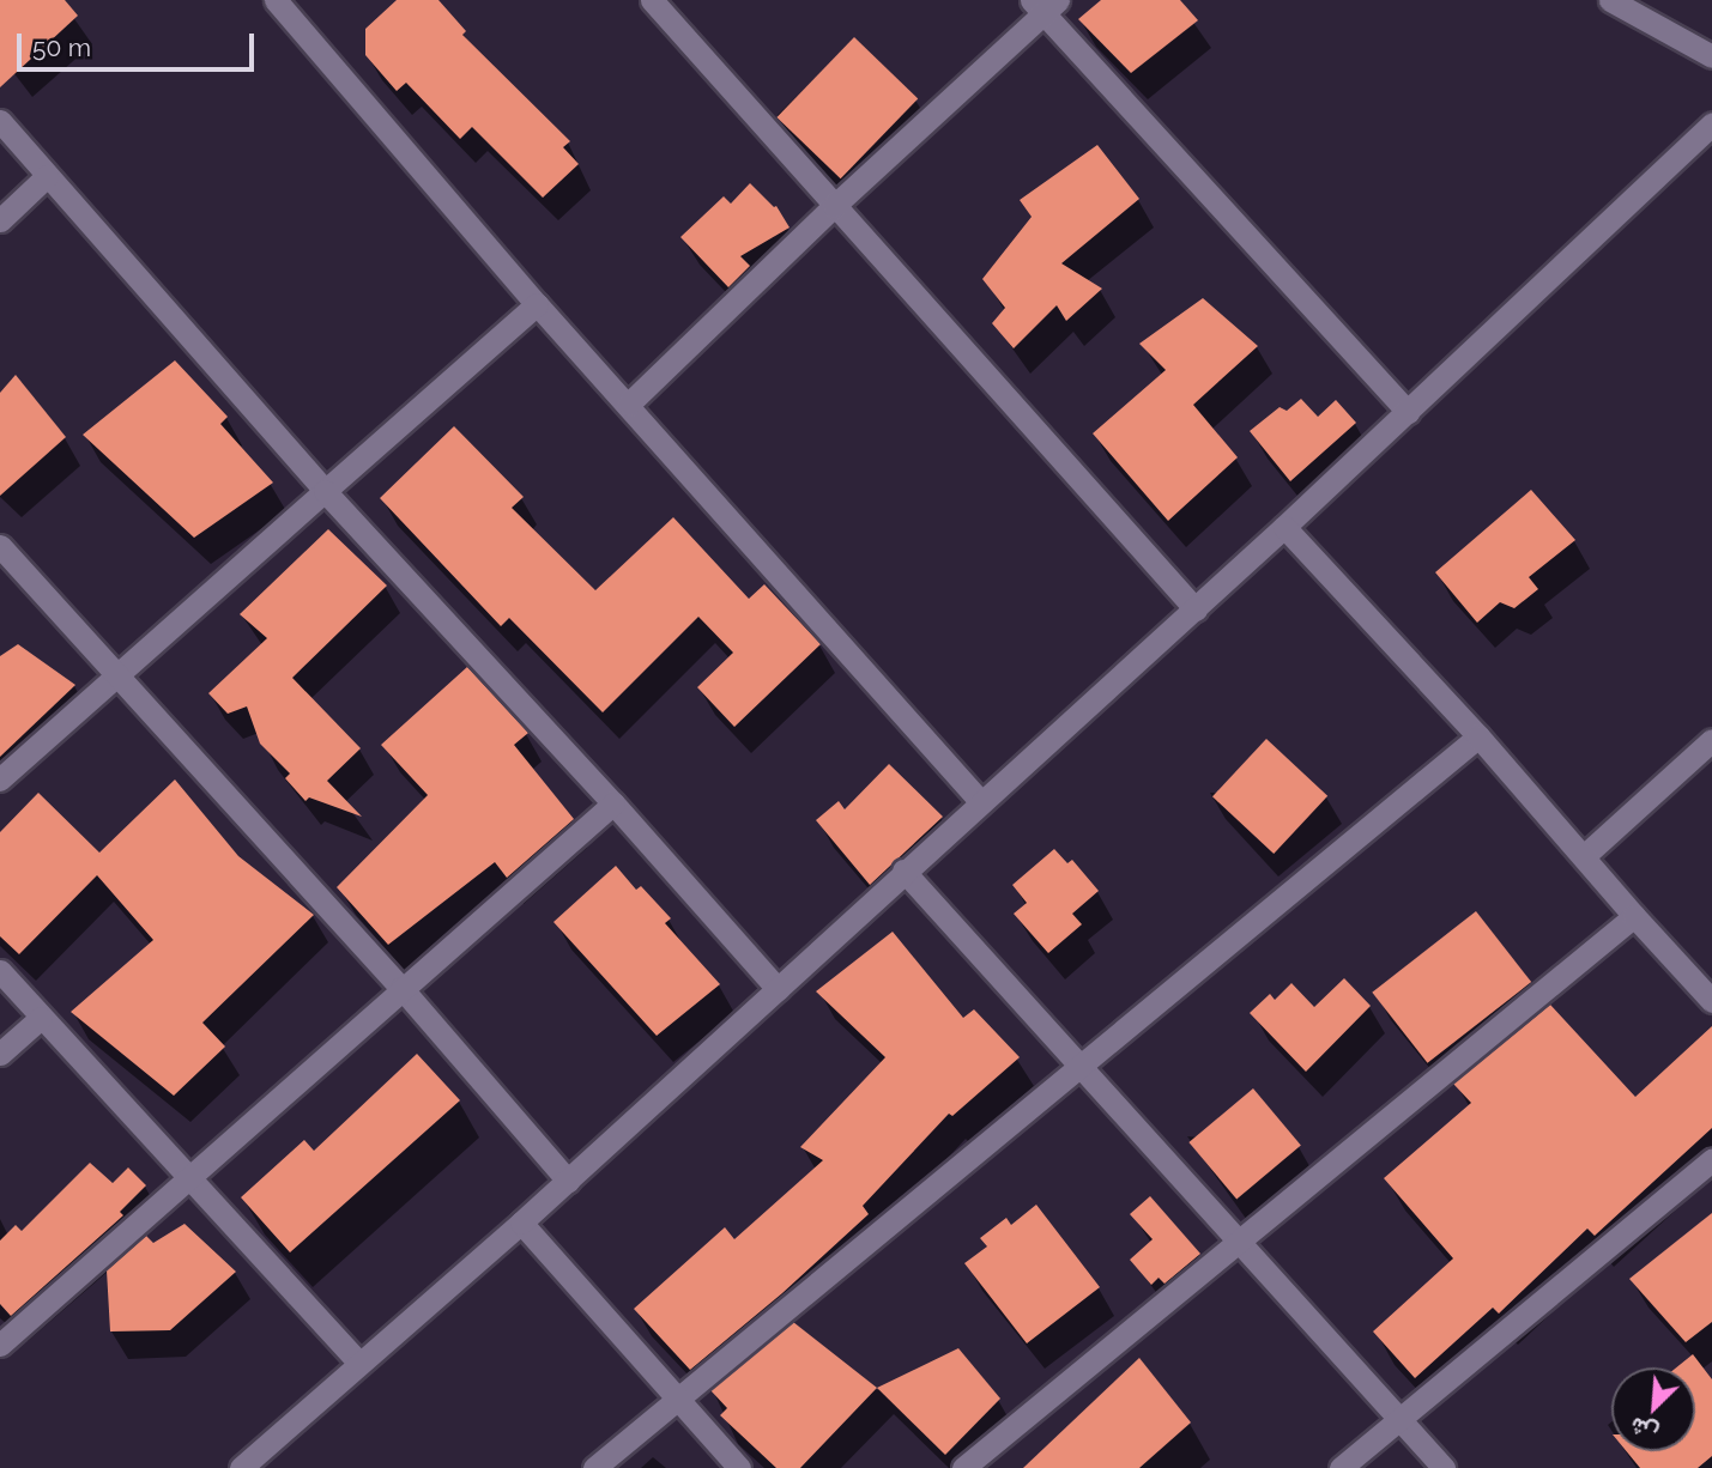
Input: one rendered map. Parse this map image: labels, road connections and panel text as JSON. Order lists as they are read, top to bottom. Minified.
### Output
{"scale_bar":"50 m","north":"bottom left"}
